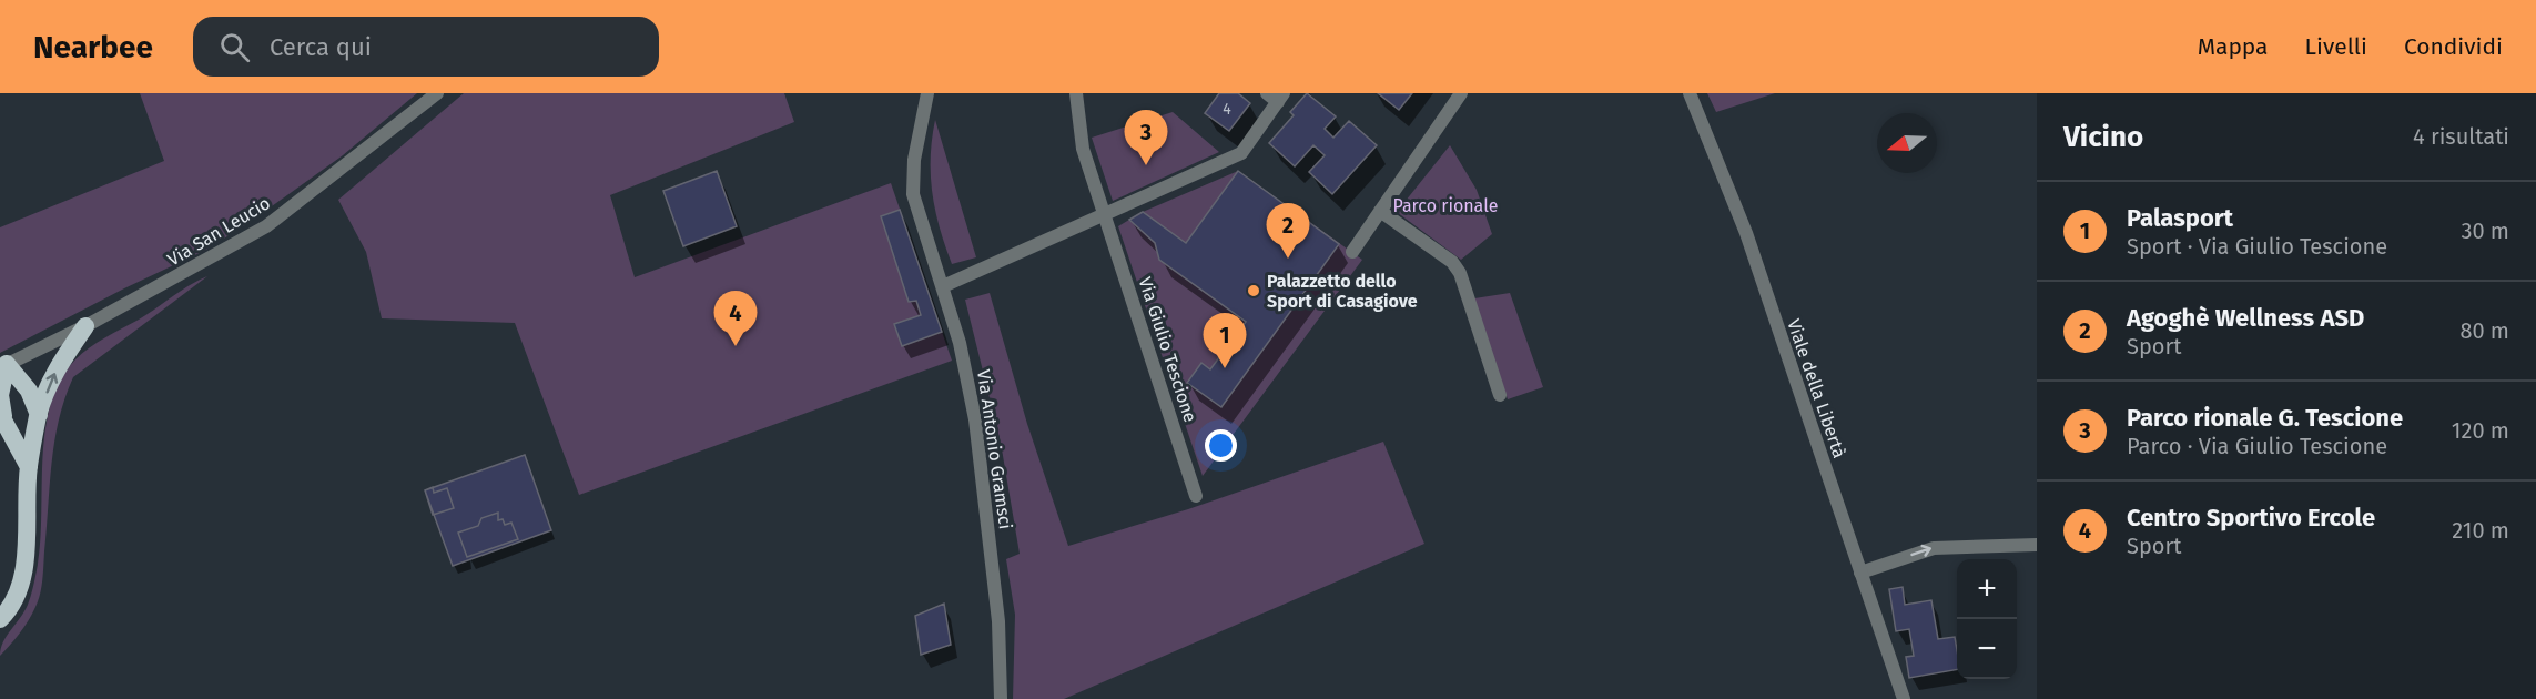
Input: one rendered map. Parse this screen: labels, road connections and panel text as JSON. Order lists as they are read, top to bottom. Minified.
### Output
{"streets":{"street":["Via San Leucio","Via Giulio Tescione","Viale della Libertà","Via Antonio Gramsci"]},"parks":["Parco rionale"],"places":["Palazzetto dello Sport di Casagiove"],"house_numbers":["4"],"north":"left","page":{"header":"Nearbee","search":"Cerca qui","nav":["Mappa","Livelli","Condividi"],"heading":["Vicino","4 risultati"],"pins":["3","2","4","1"],"list":[{"mark":"1","name":"Palasport","note":"Sport · Via Giulio Tescione","value":"30 m"},{"mark":"2","name":"Agoghè Wellness ASD","note":"Sport","value":"80 m"},{"mark":"3","name":"Parco rionale G. Tescione","note":"Parco · Via Giulio Tescione","value":"120 m"},{"mark":"4","name":"Centro Sportivo Ercole","note":"Sport","value":"210 m"}],"map_buttons":["+","−"]}}
